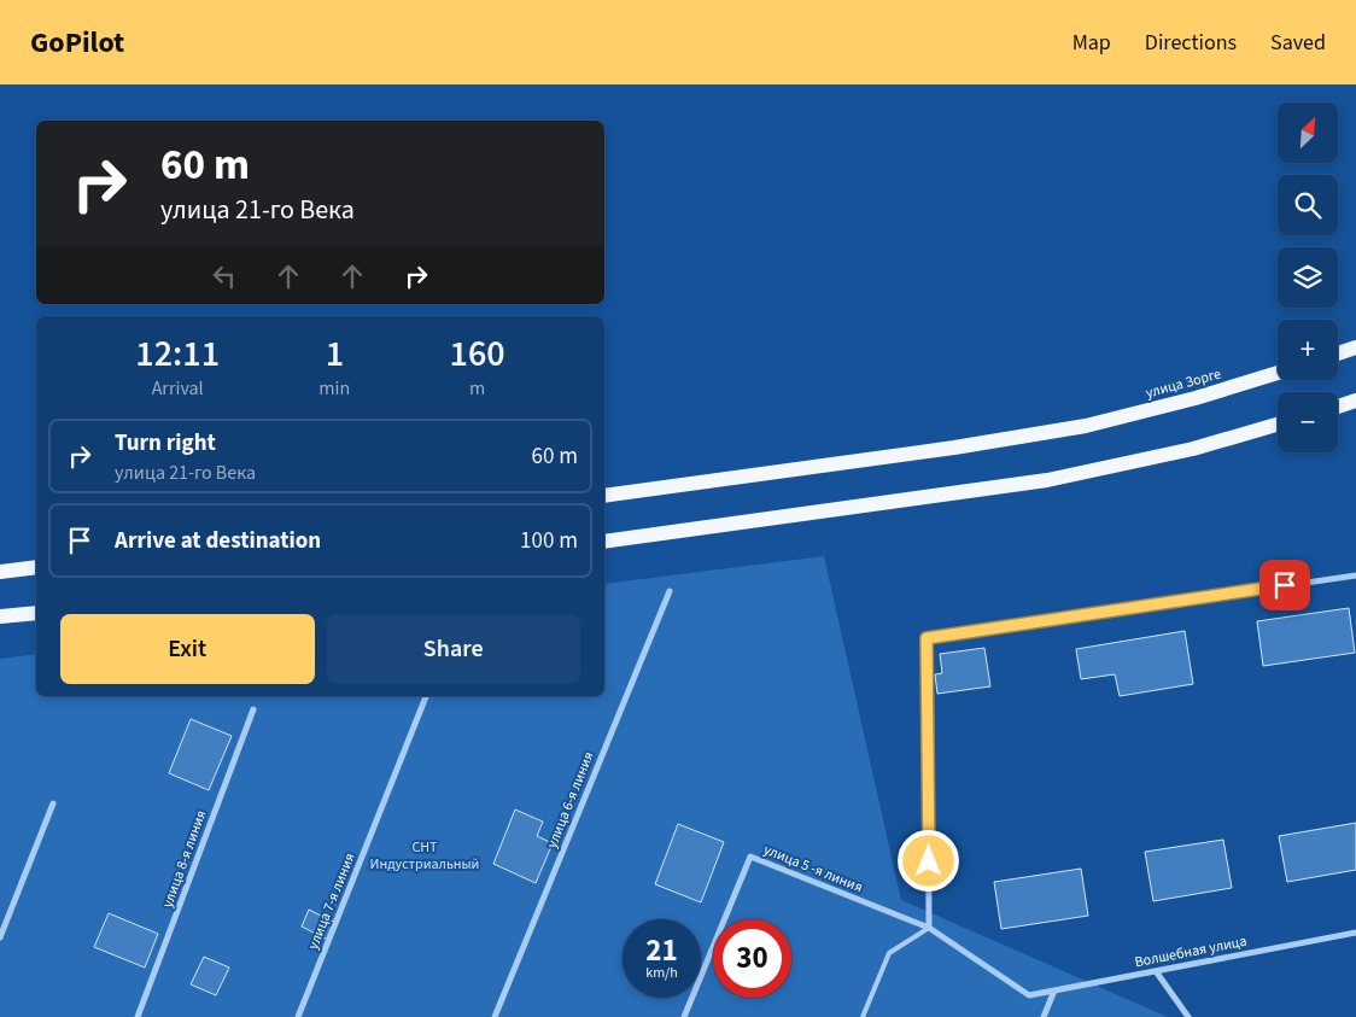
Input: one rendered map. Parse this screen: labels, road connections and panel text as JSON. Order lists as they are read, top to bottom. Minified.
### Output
{"streets":{"main road":["улица Зорге"],"street":["улица 6-я линия","улица 8-я линия","улица 5 -я линия","улица 7-я линия","Волшебная улица"]},"crossings":[["улица 5 -я линия","Волшебная улица"]],"parks":["СНТ Индустриальный"],"north":"top right","page":{"header":"GoPilot","nav":["Map","Directions","Saved"],"map_buttons":["+","−"],"turn":["60 m","улица 21-го Века"],"eta":["12:11","Arrival","1","min","160","m"],"list":[{"name":"Turn right","note":"улица 21-го Века","value":"60 m"},{"name":"Arrive at destination","value":"100 m"}],"buttons":["Exit","Share"],"speed":"21 km/h","limit":"30"}}
